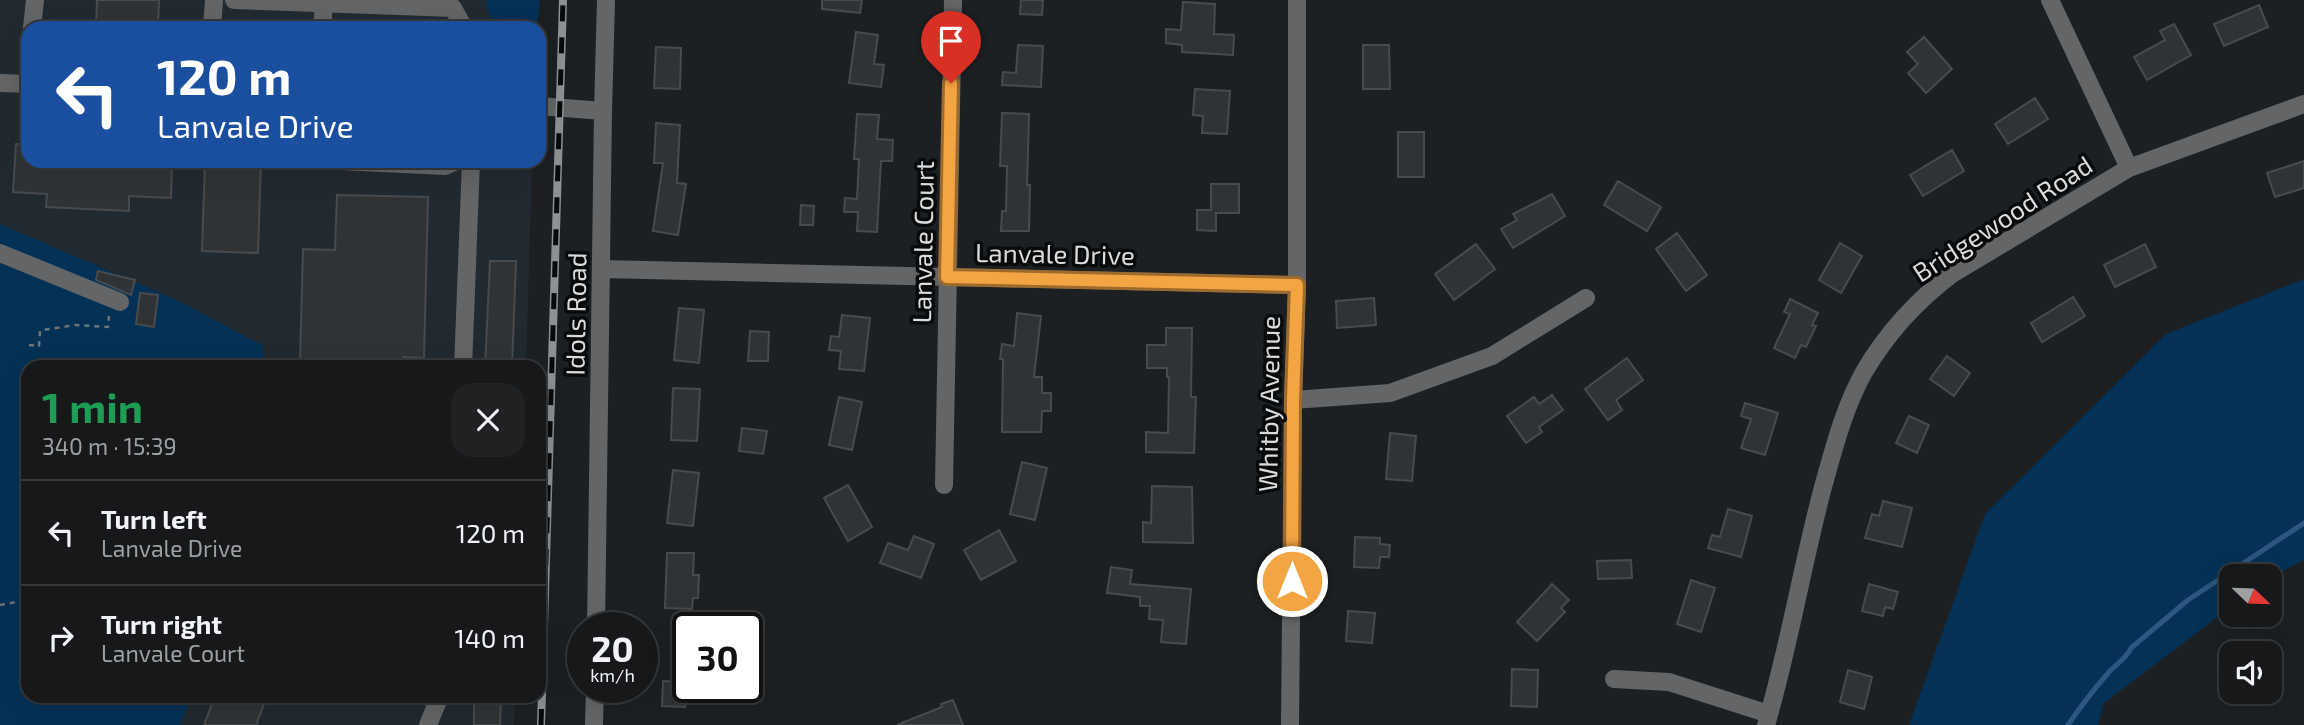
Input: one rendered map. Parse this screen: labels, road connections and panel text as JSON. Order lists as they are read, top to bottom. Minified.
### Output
{"streets":{"street":["Bridgewood Road","Lanvale Court","Lanvale Drive","Idols Road","Whitby Avenue"]},"crossings":[["Lanvale Court","Lanvale Drive"],["Lanvale Drive","Idols Road"],["Lanvale Drive","Whitby Avenue"]],"north":"bottom right","page":{"turn":["120 m","Lanvale Drive"],"heading":["1 min","340 m · 15:39"],"list":[{"name":"Turn left","note":"Lanvale Drive","value":"120 m"},{"name":"Turn right","note":"Lanvale Court","value":"140 m"}],"speed":"20 km/h","limit":"30"}}
